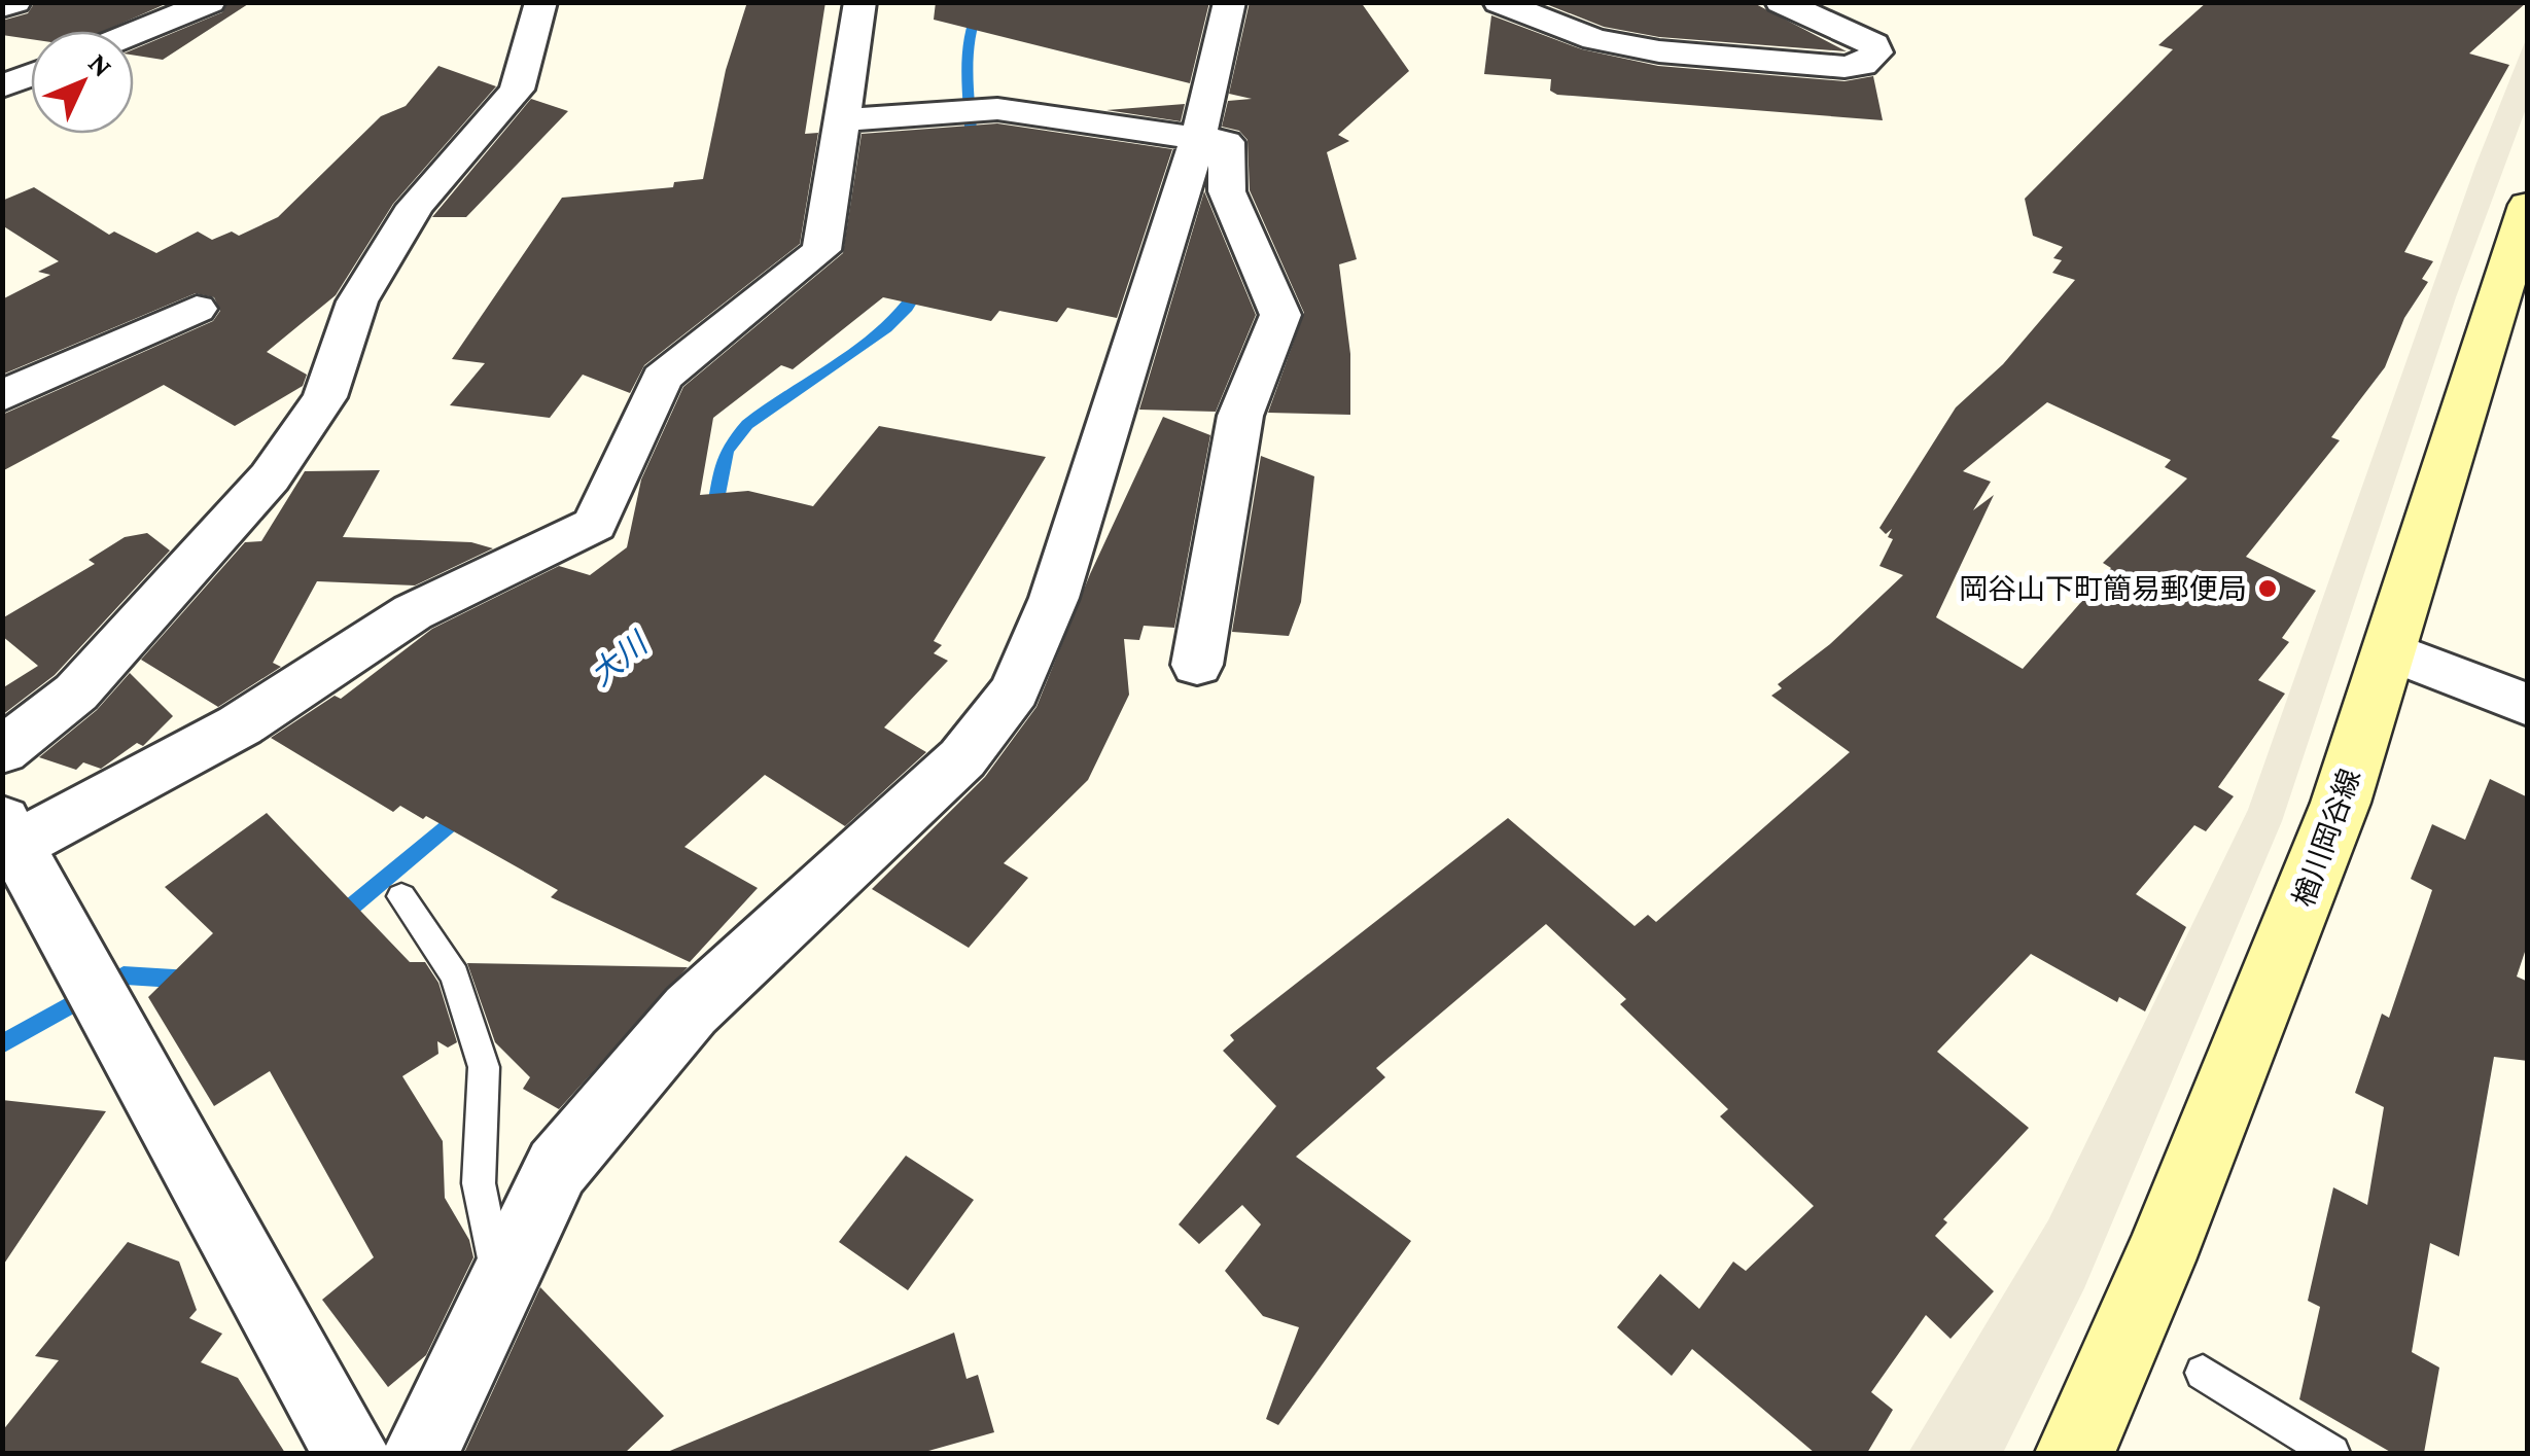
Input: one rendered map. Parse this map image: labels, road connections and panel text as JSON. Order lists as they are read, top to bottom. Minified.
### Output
{"streets":{"main road":["楢川岡谷線"]},"water":["大川"],"places":["岡谷山下町簡易郵便局"],"north":"top right"}
